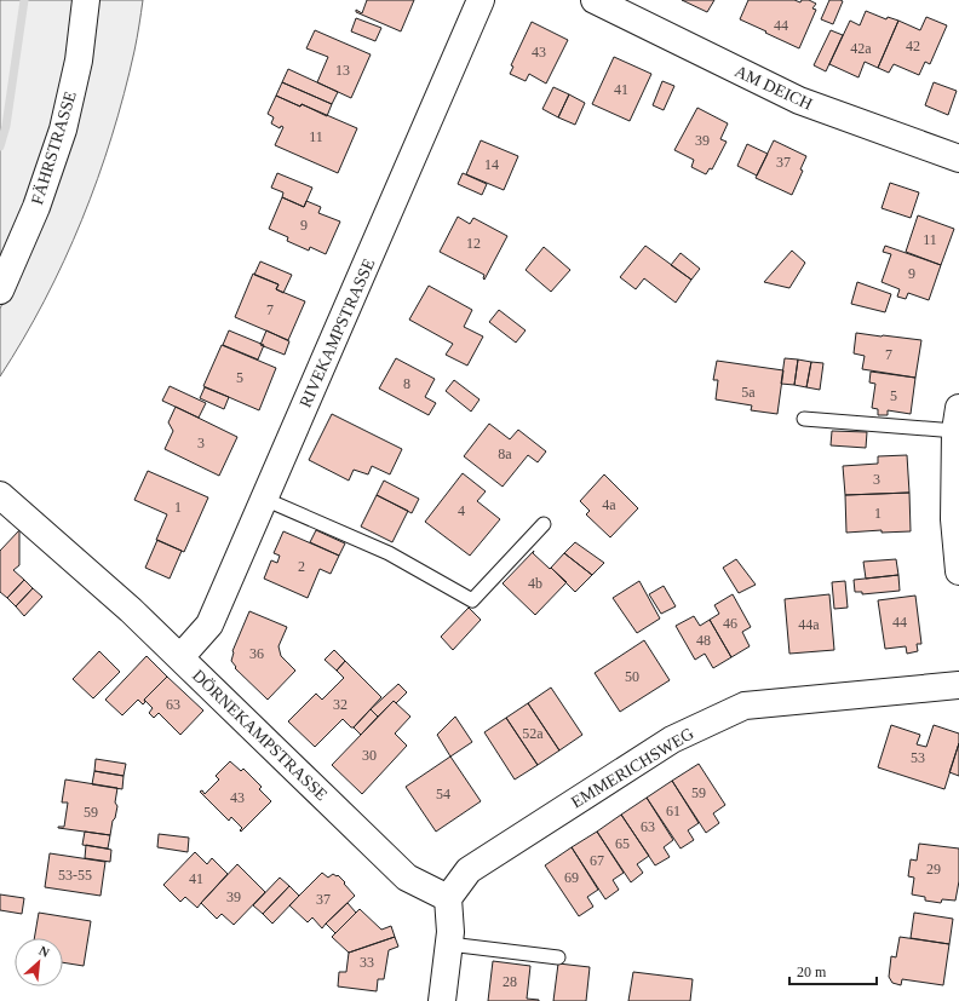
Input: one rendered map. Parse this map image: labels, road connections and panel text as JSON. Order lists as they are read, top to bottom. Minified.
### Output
{"streets":{"street":["AM DEICH","FÄHRSTRASSE","RIVEKAMPSTRASSE","DÖRNEKAMPSTRASSE","EMMERICHSWEG"]},"crossings":[["RIVEKAMPSTRASSE","DÖRNEKAMPSTRASSE"],["DÖRNEKAMPSTRASSE","EMMERICHSWEG"]],"house_numbers":["44","42","42a","43","13","41","11","39","37","14","9","11","12","9","7","7","5","8","5a","5","3","8a","3","4a","1","4","1","2","4b","44","46","44a","48","36","50","63","32","52a","30","53","59","54","43","61","59","63","65","67","29","53-55","69","41","39","37","33","28"],"scale_bar":"20 m","north":"top right"}
